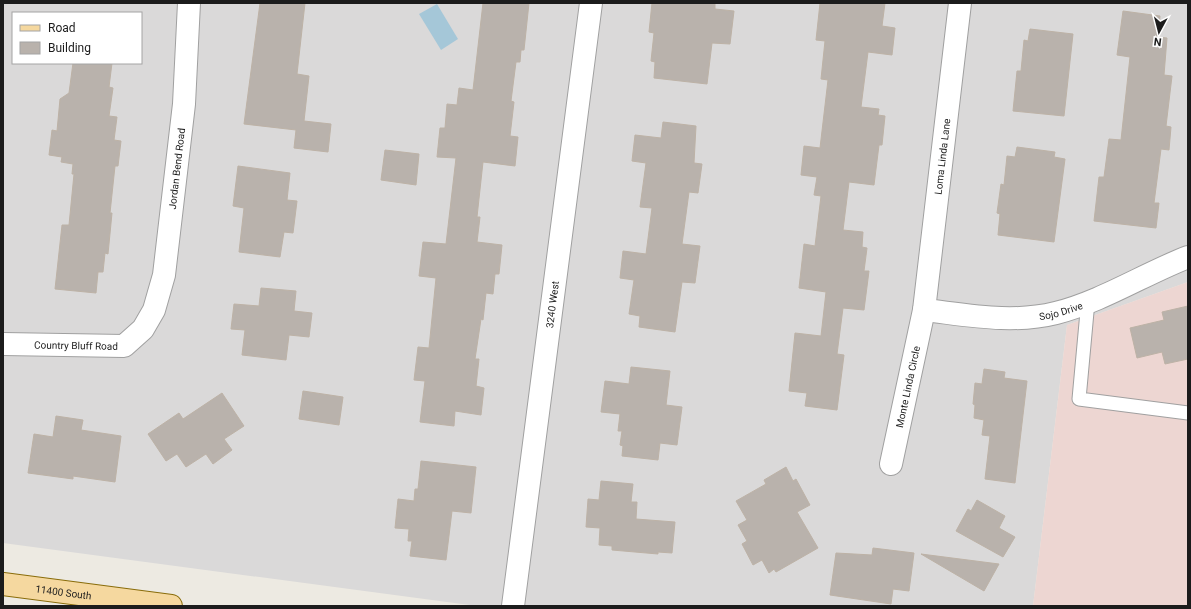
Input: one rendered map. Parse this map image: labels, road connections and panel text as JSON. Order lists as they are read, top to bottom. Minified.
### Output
{"streets":{"main road":["11400 South"],"street":["Loma Linda Lane","Jordan Bend Road","3240 West","Sojo Drive","Country Bluff Road","Monte Linda Circle"]},"crossings":[["Loma Linda Lane","Sojo Drive"],["Loma Linda Lane","Monte Linda Circle"],["Jordan Bend Road","Country Bluff Road"],["Sojo Drive","Monte Linda Circle"]],"legend":["Road","Building"],"north":"bottom"}
